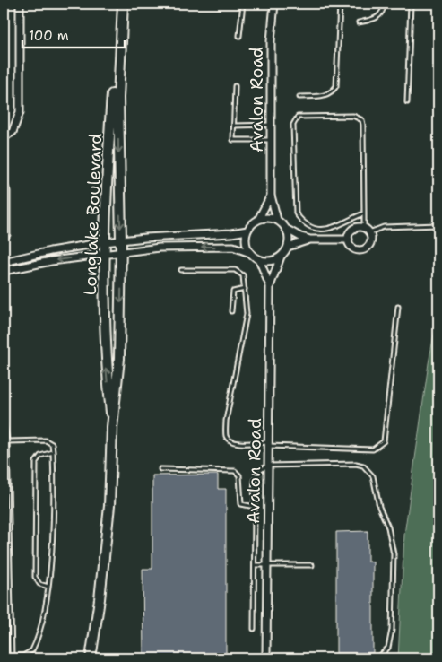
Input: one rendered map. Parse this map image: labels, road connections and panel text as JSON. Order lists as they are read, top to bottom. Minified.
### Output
{"streets":{"main road":["Longlake Boulevard"],"street":["Avalon Road"]},"scale_bar":"100 m"}
